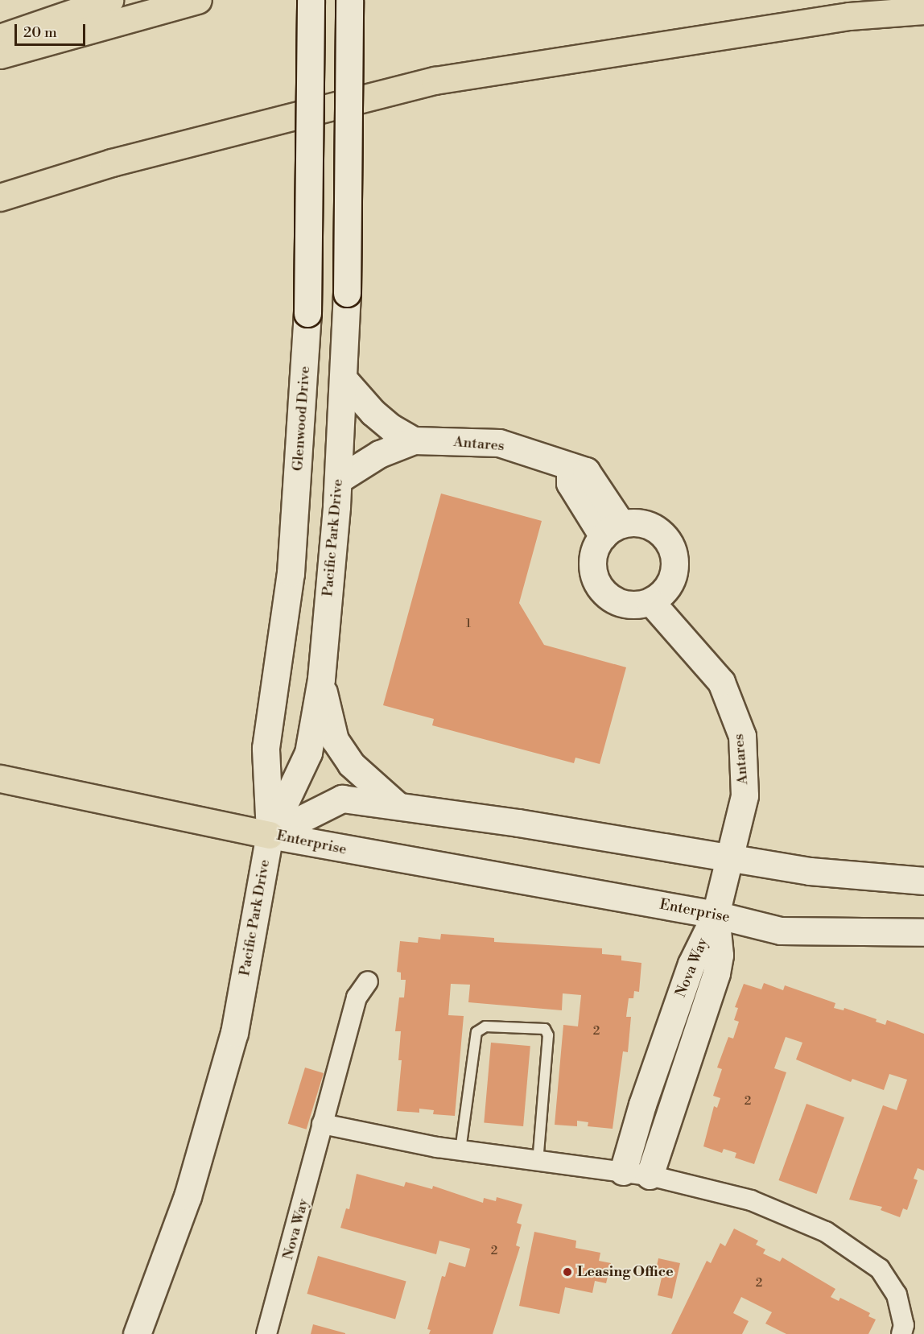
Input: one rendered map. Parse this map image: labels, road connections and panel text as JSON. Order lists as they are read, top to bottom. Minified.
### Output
{"streets":{"main road":["Glenwood Drive","Antares","Pacific Park Drive","Enterprise","Nova Way"]},"crossings":[["Glenwood Drive","Pacific Park Drive"],["Glenwood Drive","Enterprise"],["Antares","Enterprise"],["Antares","Nova Way"],["Pacific Park Drive","Enterprise"],["Enterprise","Nova Way"]],"places":["Leasing Office"],"house_numbers":["1","2","2","2","2"],"scale_bar":"20 m"}
